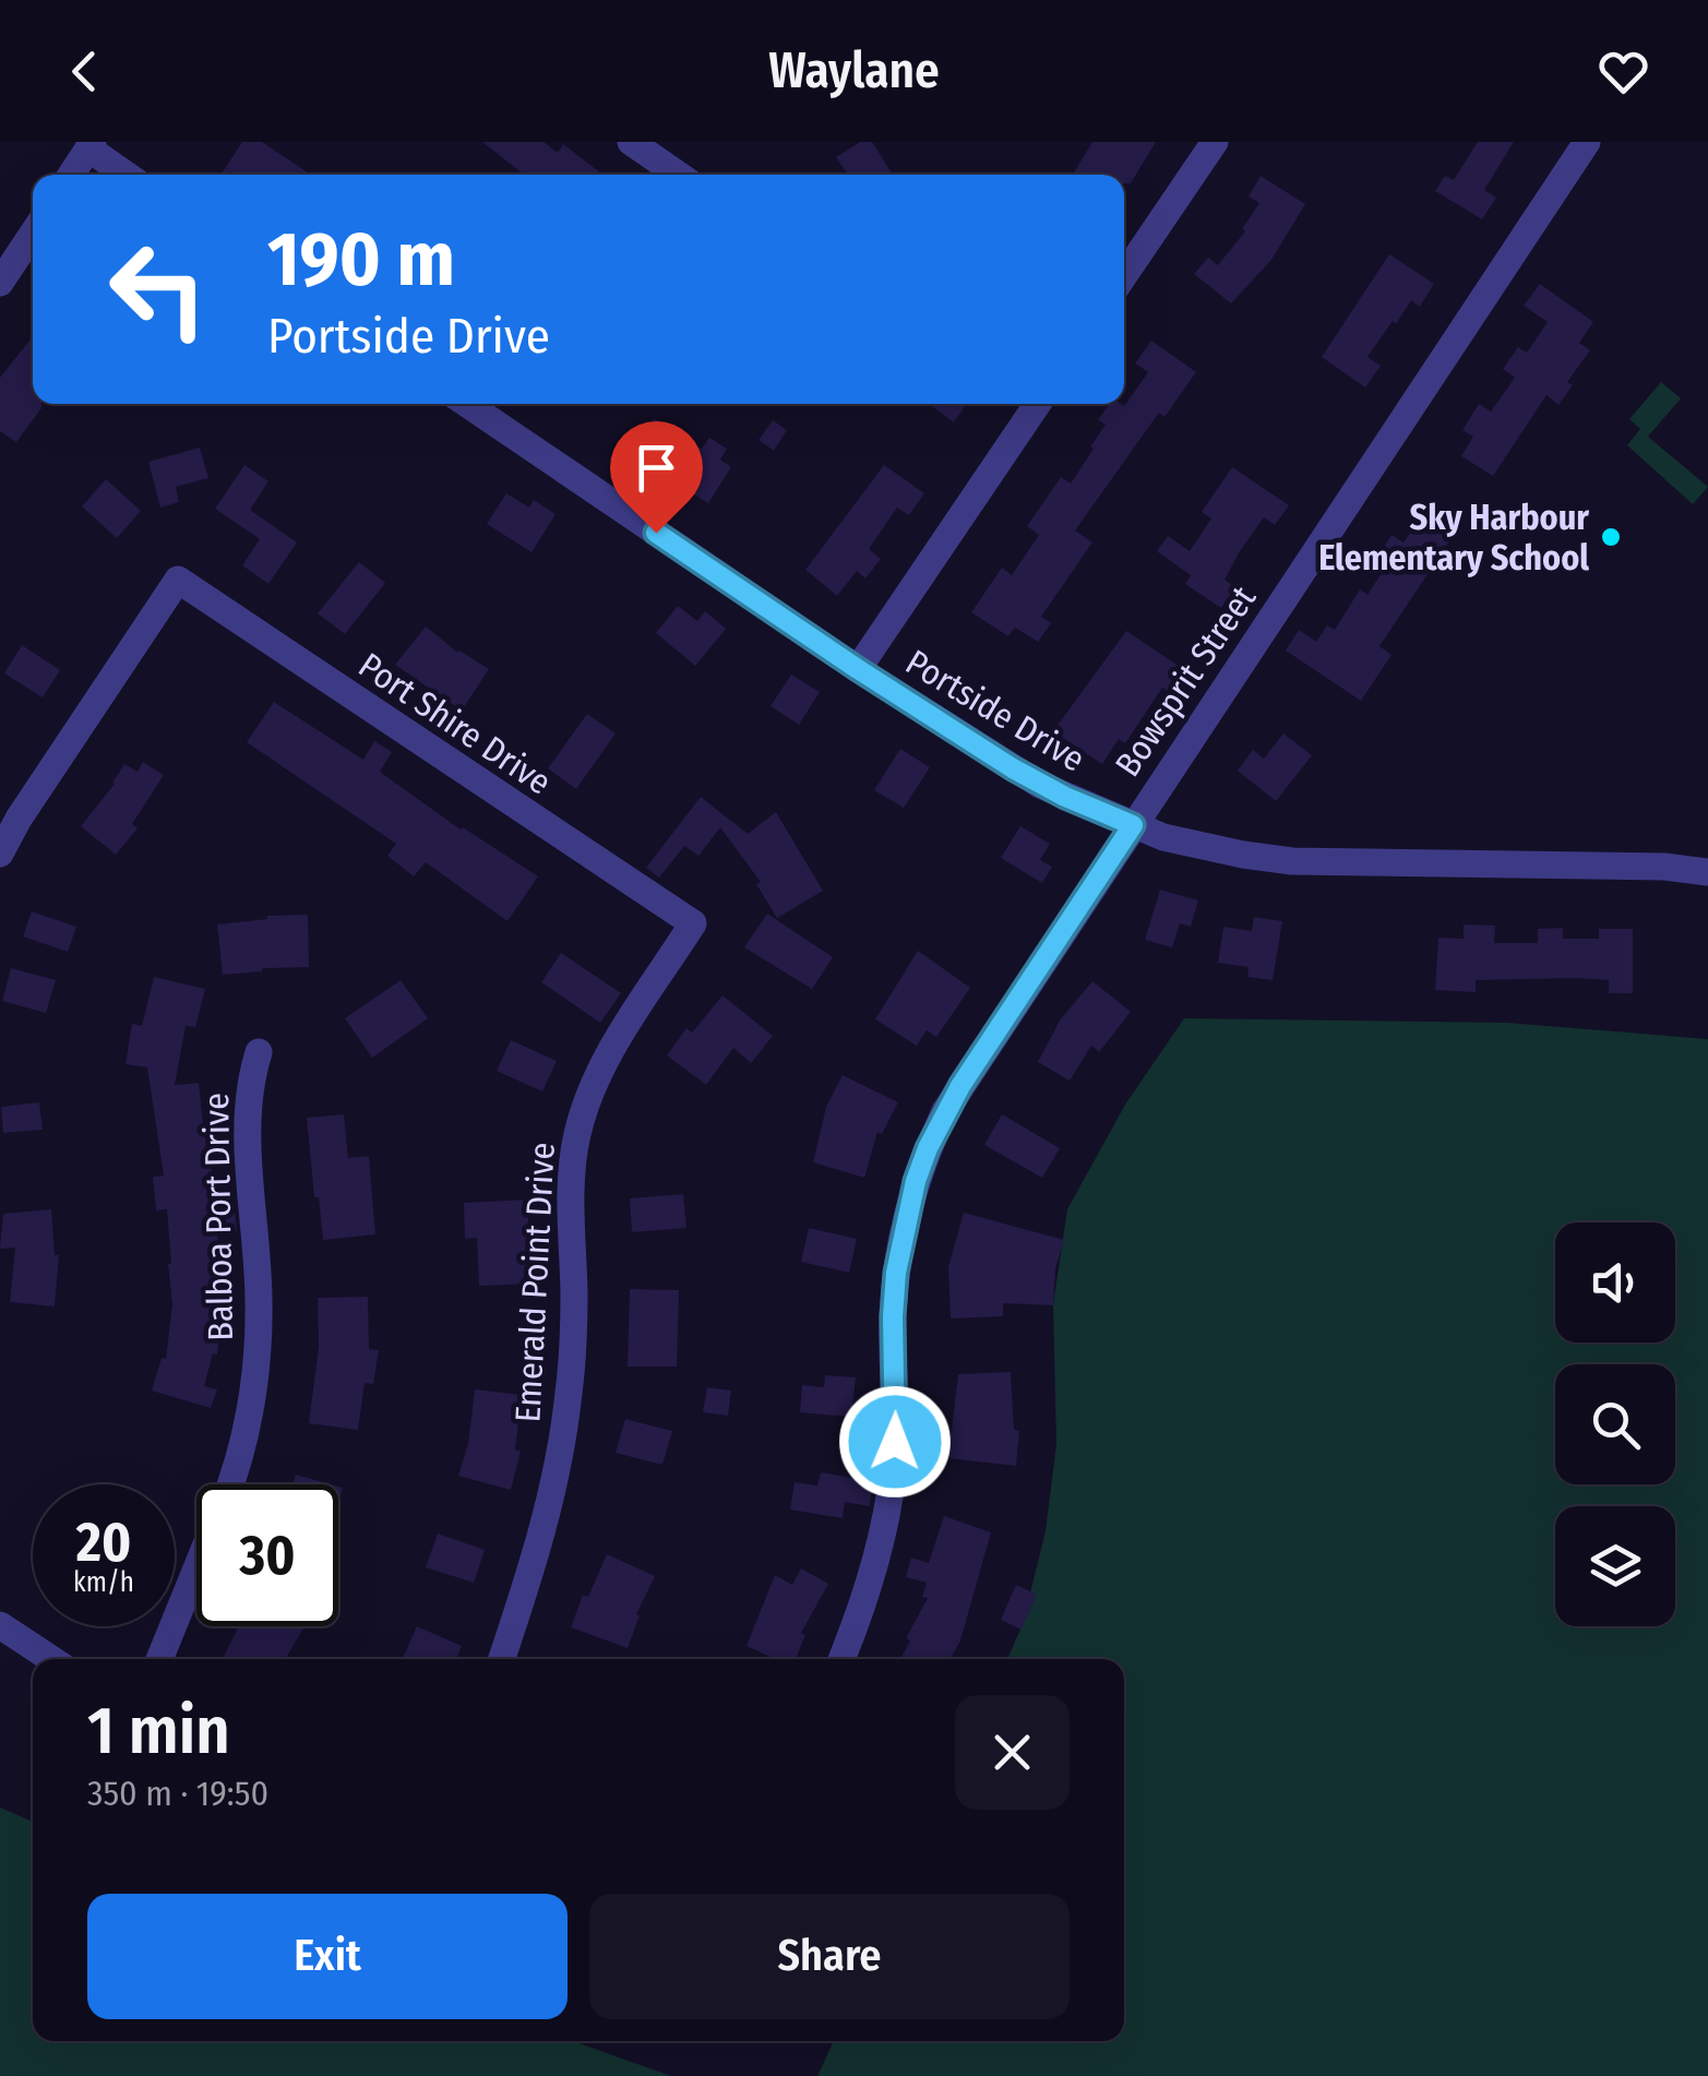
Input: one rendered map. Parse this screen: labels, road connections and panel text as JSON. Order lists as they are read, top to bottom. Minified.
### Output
{"streets":{"street":["Bowsprit Street","Portside Drive","Port Shire Drive","Balboa Port Drive","Emerald Point Drive"]},"crossings":[["Bowsprit Street","Portside Drive"],["Port Shire Drive","Emerald Point Drive"]],"places":["Sky Harbour Elementary School"],"page":{"header":"Waylane","turn":["190 m","Portside Drive"],"speed":"20 km/h","limit":"30","heading":["1 min","350 m · 19:50"],"buttons":["Exit","Share"]}}
